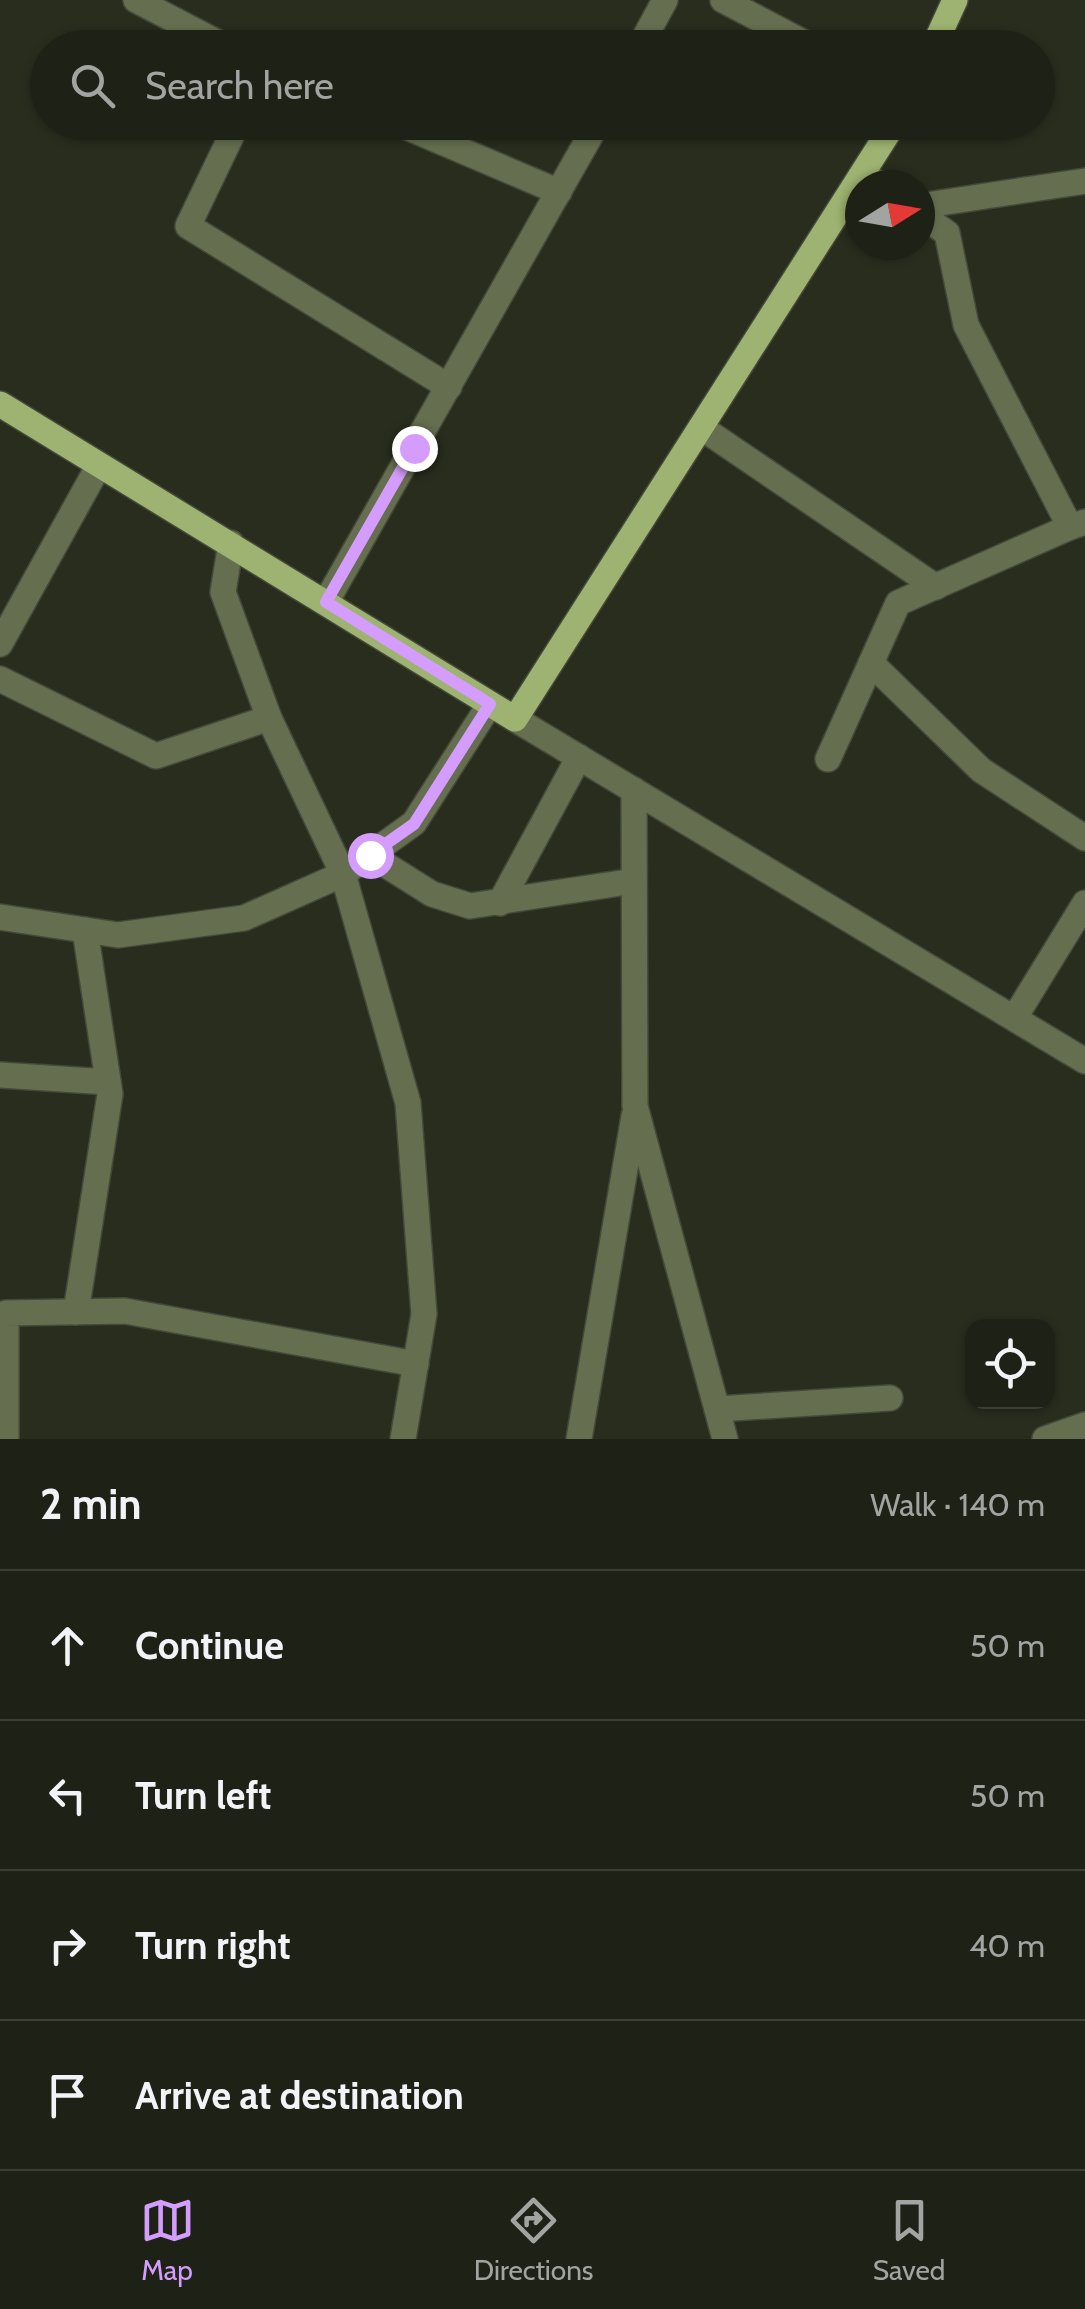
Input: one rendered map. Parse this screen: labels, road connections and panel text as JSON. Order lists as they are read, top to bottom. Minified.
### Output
{"north":"right","page":{"search":"Search here","heading":["2 min","Walk · 140 m"],"list":[["Continue","50 m"],["Turn left","50 m"],["Turn right","40 m"],"Arrive at destination"],"nav":["Map","Directions","Saved"]}}
